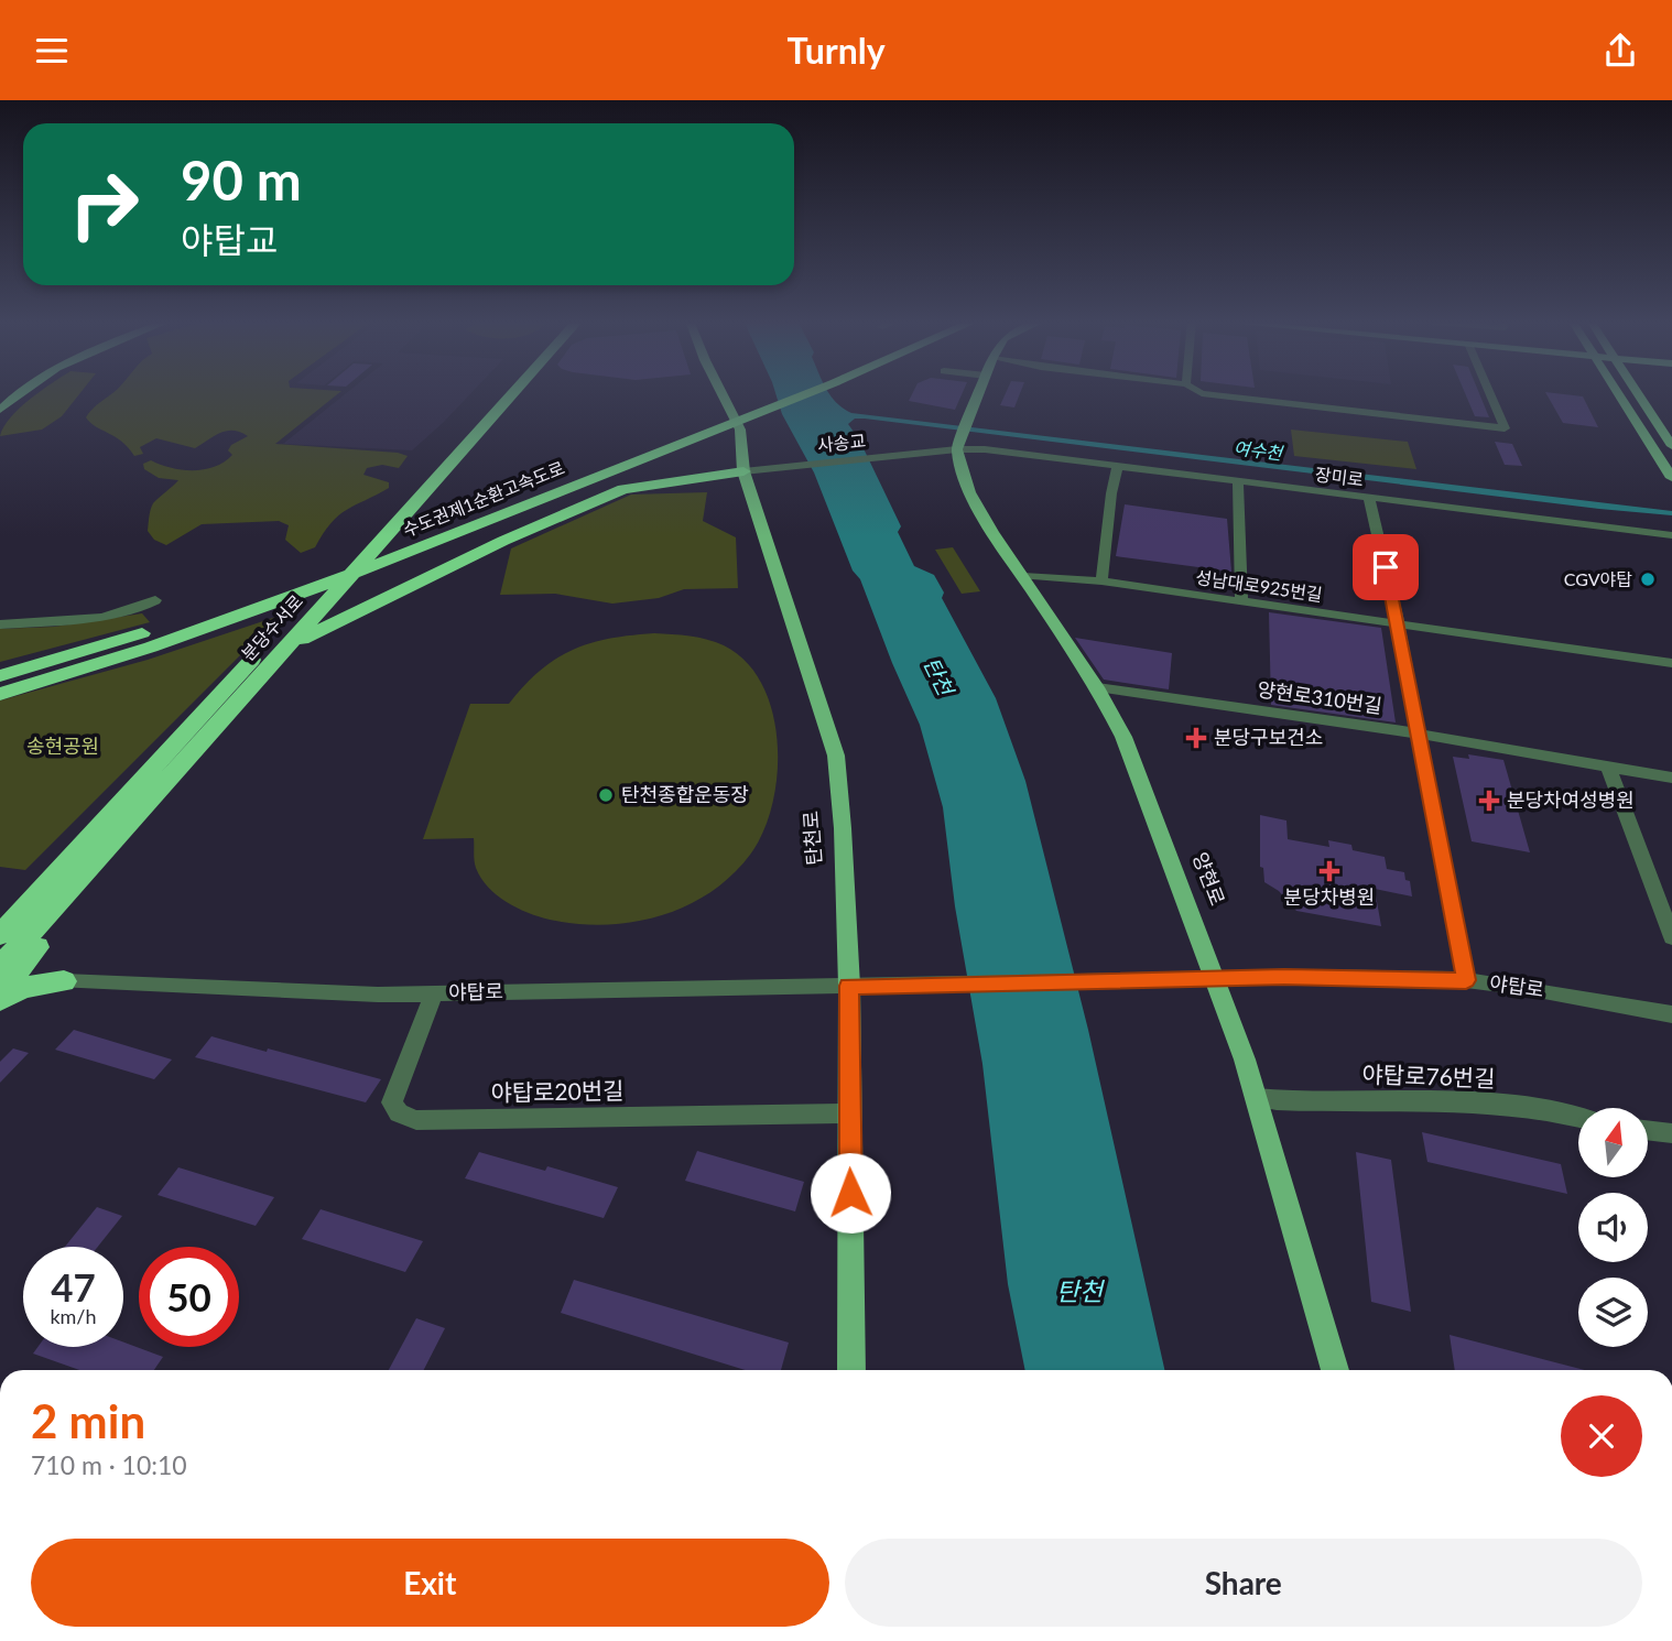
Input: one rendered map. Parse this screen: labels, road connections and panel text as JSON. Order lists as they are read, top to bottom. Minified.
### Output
{"streets":{"highway":["수도권제1순환고속도로","분당수서로"],"main road":["탄천로","양현로"],"street":["사송교","장미로","성남대로925번길","양현로310번길","야탑로","야탑로76번길","야탑로20번길"]},"crossings":[["사송교","장미로"],["사송교","탄천로"],["사송교","양현로"],["장미로","양현로"],["성남대로925번길","양현로"],["양현로310번길","양현로"],["탄천로","야탑로"],["탄천로","야탑로20번길"],["양현로","야탑로"],["양현로","야탑로76번길"],["야탑로","야탑로20번길"]],"water":["여수천","탄천"],"parks":["송현공원"],"places":{"other":["CGV야탑","탄천종합운동장"],"health":["분당구보건소","분당차여성병원","분당차병원"]},"north":"top","page":{"header":"Turnly","turn":["90 m","야탑교"],"speed":"47 km/h","limit":"50","heading":["2 min","710 m · 10:10"],"buttons":["Exit","Share"]}}
